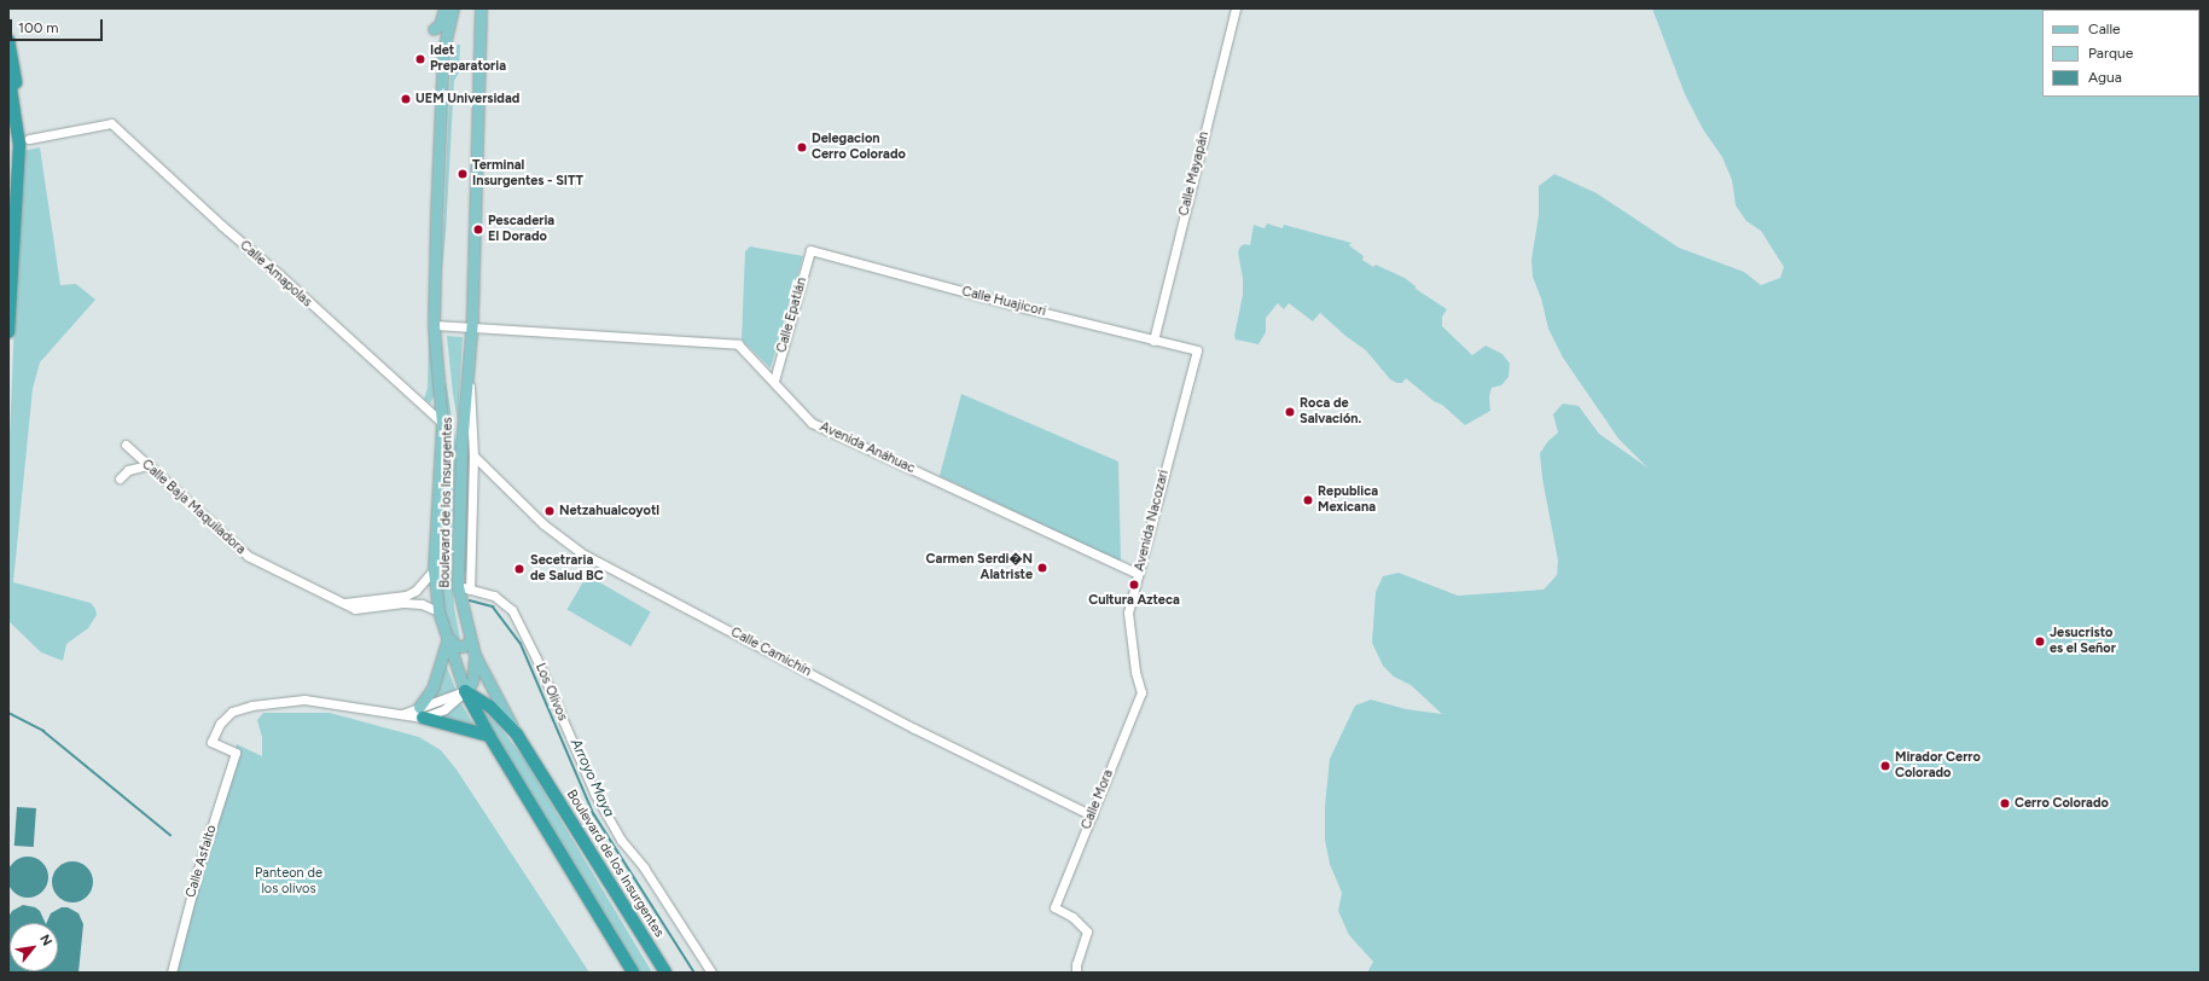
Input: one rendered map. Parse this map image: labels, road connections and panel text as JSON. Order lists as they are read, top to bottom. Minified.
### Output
{"streets":{"highway":["Boulevard de los Insurgentes"],"street":["Calle Mayapán","Calle Amapolas","Calle Huajicori","Calle Epatlán","Avenida Anáhuac","Calle Baja Maquiladora","Avenida Nacozari","Calle Camichín","Los Olivos","Calle Mora","Calle Asfalto"]},"crossings":[["Calle Mayapán","Calle Huajicori"],["Calle Amapolas","Boulevard de los Insurgentes"],["Calle Huajicori","Calle Epatlán"],["Calle Huajicori","Avenida Nacozari"],["Calle Epatlán","Avenida Anáhuac"],["Avenida Anáhuac","Boulevard de los Insurgentes"],["Avenida Anáhuac","Avenida Nacozari"],["Boulevard de los Insurgentes","Calle Baja Maquiladora"],["Boulevard de los Insurgentes","Los Olivos"],["Avenida Nacozari","Calle Mora"],["Calle Camichín","Calle Mora"]],"water":["Arroyo Maya"],"parks":["Panteon de los olivos"],"places":["Idet Preparatoria","UEM Universidad","Delegacion Cerro Colorado","Terminal Insurgentes - SITT","Pescaderia El Dorado","Roca de Salvación.","Republica Mexicana","Netzahualcoyotl","Carmen Serdi�N Alatriste","Secetraria de Salud BC","Cultura Azteca","Jesucristo es el Señor","Mirador Cerro Colorado","Cerro Colorado"],"legend":["Calle","Parque","Agua"],"scale_bar":"100 m","north":"top right"}
